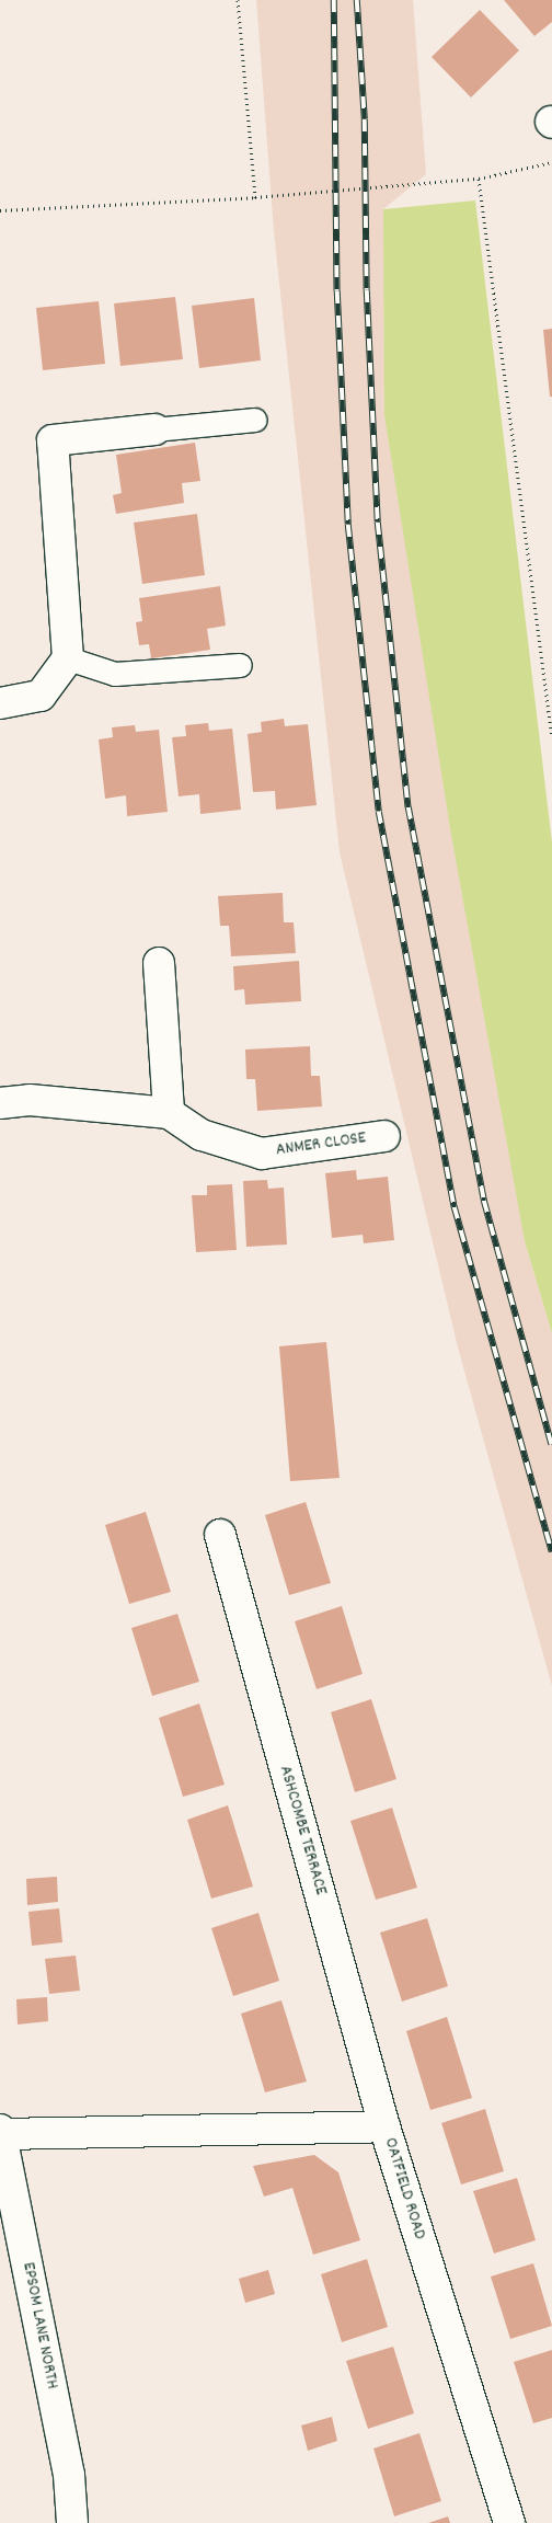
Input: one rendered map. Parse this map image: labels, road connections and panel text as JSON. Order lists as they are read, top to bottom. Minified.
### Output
{"streets":{"street":["ANMER CLOSE","ASHCOMBE TERRACE","OATFIELD ROAD","EPSOM LANE NORTH"]},"crossings":[["ASHCOMBE TERRACE","OATFIELD ROAD"],["OATFIELD ROAD","EPSOM LANE NORTH"]]}
